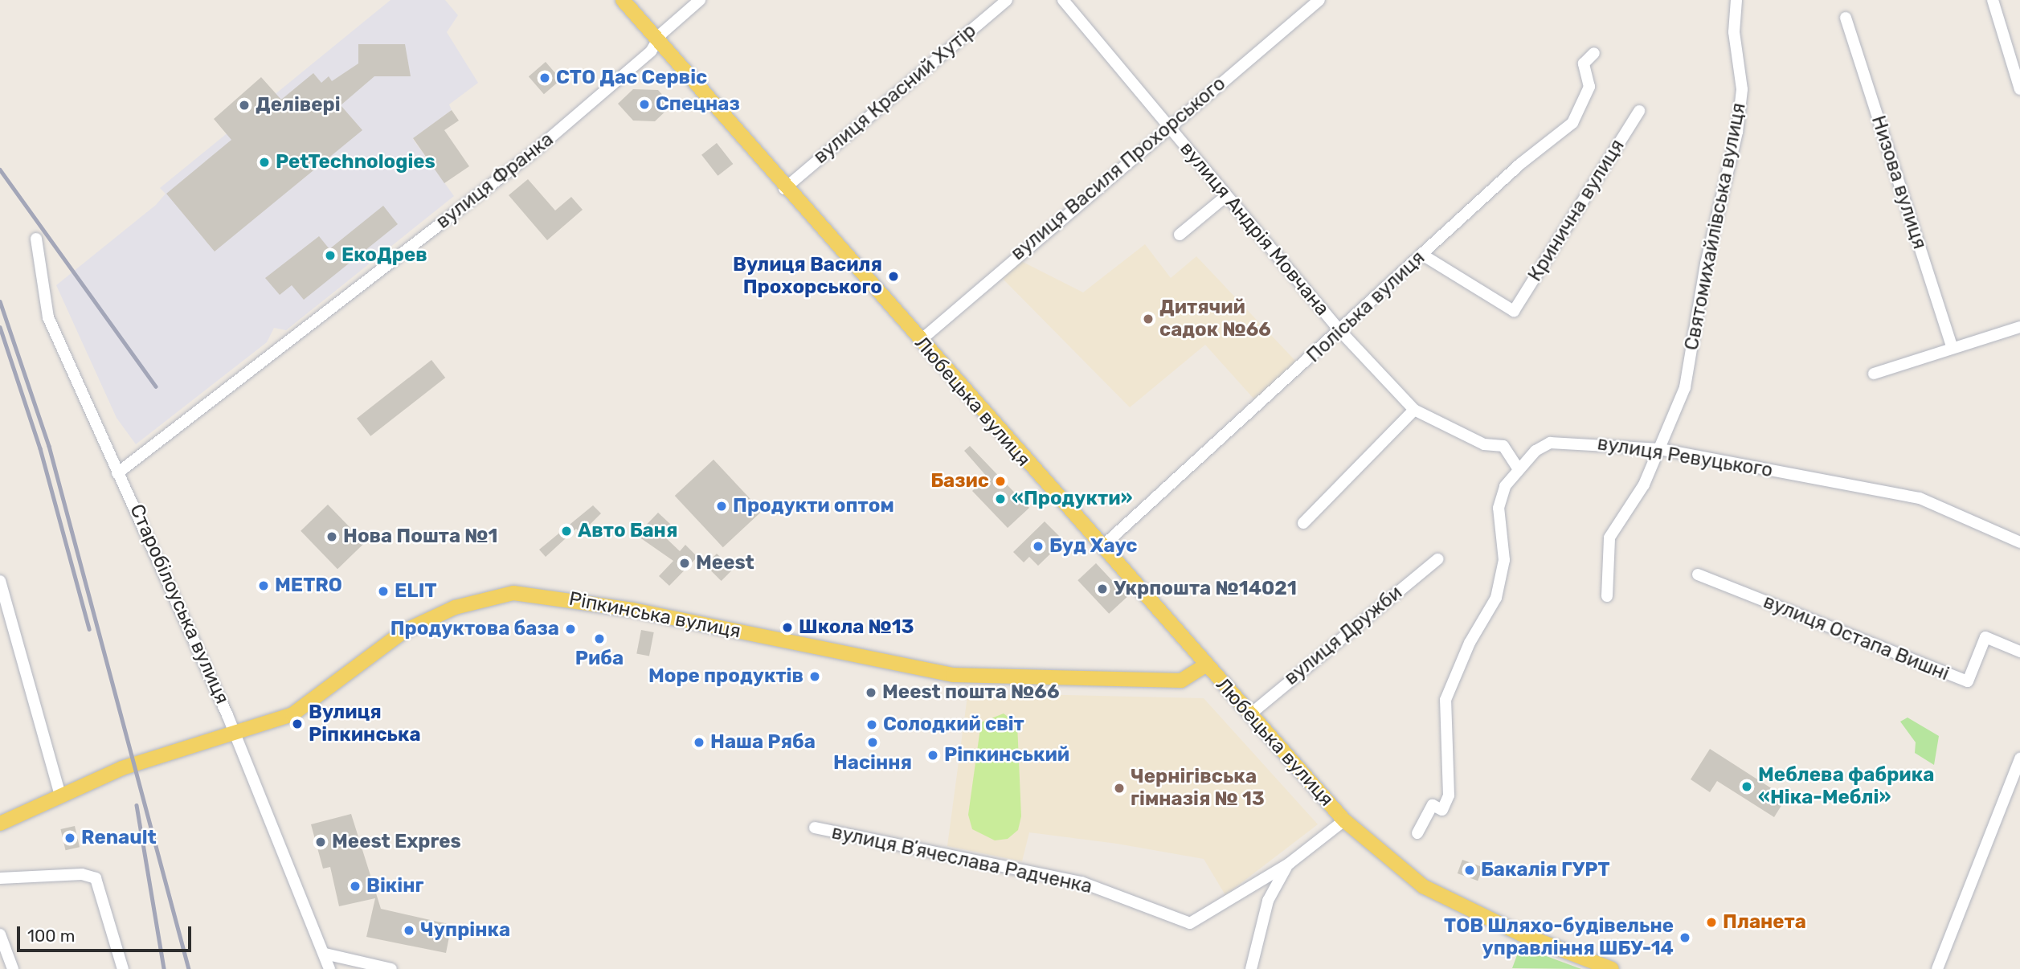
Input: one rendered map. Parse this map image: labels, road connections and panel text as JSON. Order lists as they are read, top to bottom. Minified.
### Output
{"streets":{"main road":["Любецька вулиця","Ріпкинська вулиця"],"street":["вулиця Красний Хутір","вулиця Василя Прохорського","вулиця Франка","Низова вулиця","Кринична вулиця","Святомихайлівська вулиця","вулиця Андрія Мовчана","Поліська вулиця","вулиця Ревуцького","Старобілоуська вулиця","вулиця Дружби","вулиця Остапа Вишні","вулиця Вʼячеслава Радченка"]},"crossings":[["вулиця Красний Хутір","Любецька вулиця"],["вулиця Василя Прохорського","вулиця Андрія Мовчана"],["вулиця Василя Прохорського","Любецька вулиця"],["вулиця Франка","Любецька вулиця"],["вулиця Франка","Старобілоуська вулиця"],["Кринична вулиця","Поліська вулиця"],["Святомихайлівська вулиця","вулиця Ревуцького"],["вулиця Андрія Мовчана","Поліська вулиця"],["вулиця Андрія Мовчана","вулиця Ревуцького"],["Поліська вулиця","Любецька вулиця"],["Любецька вулиця","Ріпкинська вулиця"],["Любецька вулиця","вулиця Дружби"],["Любецька вулиця","вулиця Вʼячеслава Радченка"],["Старобілоуська вулиця","Ріпкинська вулиця"]],"places":["СТО Дас Сервіс","Спецназ","Делівері","PetTechnologies","ЕкоДрев","Вулиця Василя Прохорського","Дитячий садок №66","Базис","«Продукти»","Продукти оптом","Авто Баня","Нова Пошта №1","Буд Хаус","Meest","METRO","Укрпошта №14021","ELIT","Школа №13","Продуктова база","Риба","Море продуктів","Meest пошта №66","Вулиця Ріпкинська","Солодкий світ","Наша Ряба","Насіння","Ріпкинський","Меблева фабрика «Ніка-Меблі»","Чернігівська гімназія № 13","Renault","Meest Expres","Бакалія ГУРТ","Вікінг","Планета","Чупрінка","ТОВ Шляхо-будівельне управління ШБУ-14"],"scale_bar":"100 m"}
